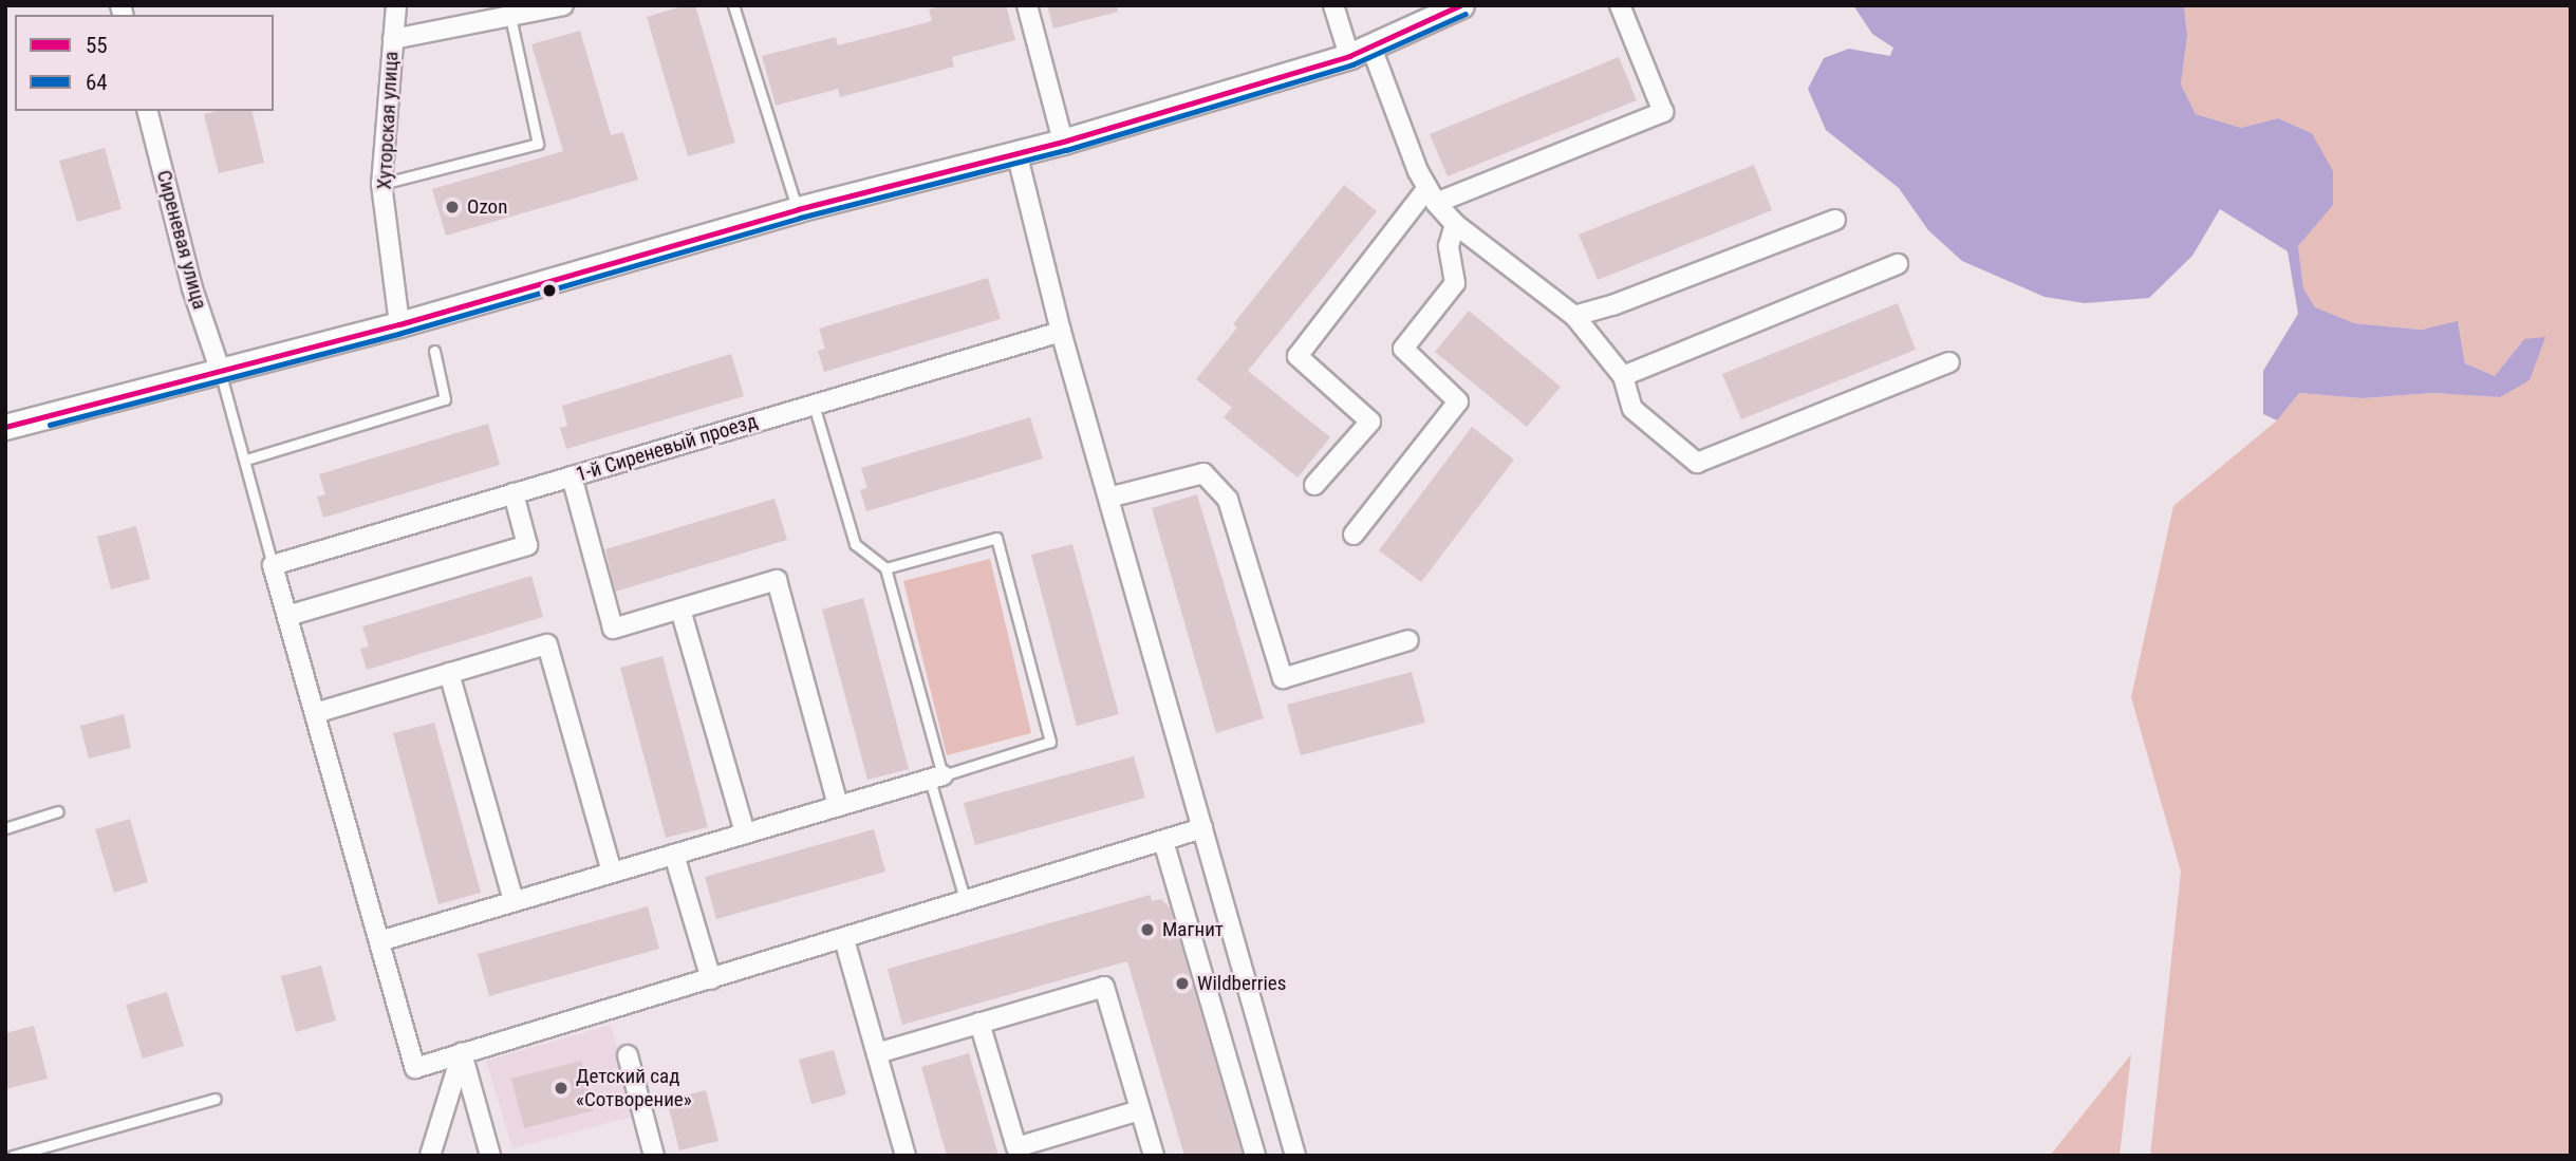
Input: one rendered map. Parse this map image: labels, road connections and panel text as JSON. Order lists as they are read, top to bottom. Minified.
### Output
{"streets":{"street":["Хуторская улица","Сиреневая улица","1-й Сиреневый проезд"]},"places":["Ozon","Магнит","Wildberries","Детский сад «Сотворение»"],"lines":["transit line 55","transit line 64"],"legend":["55","64"]}
